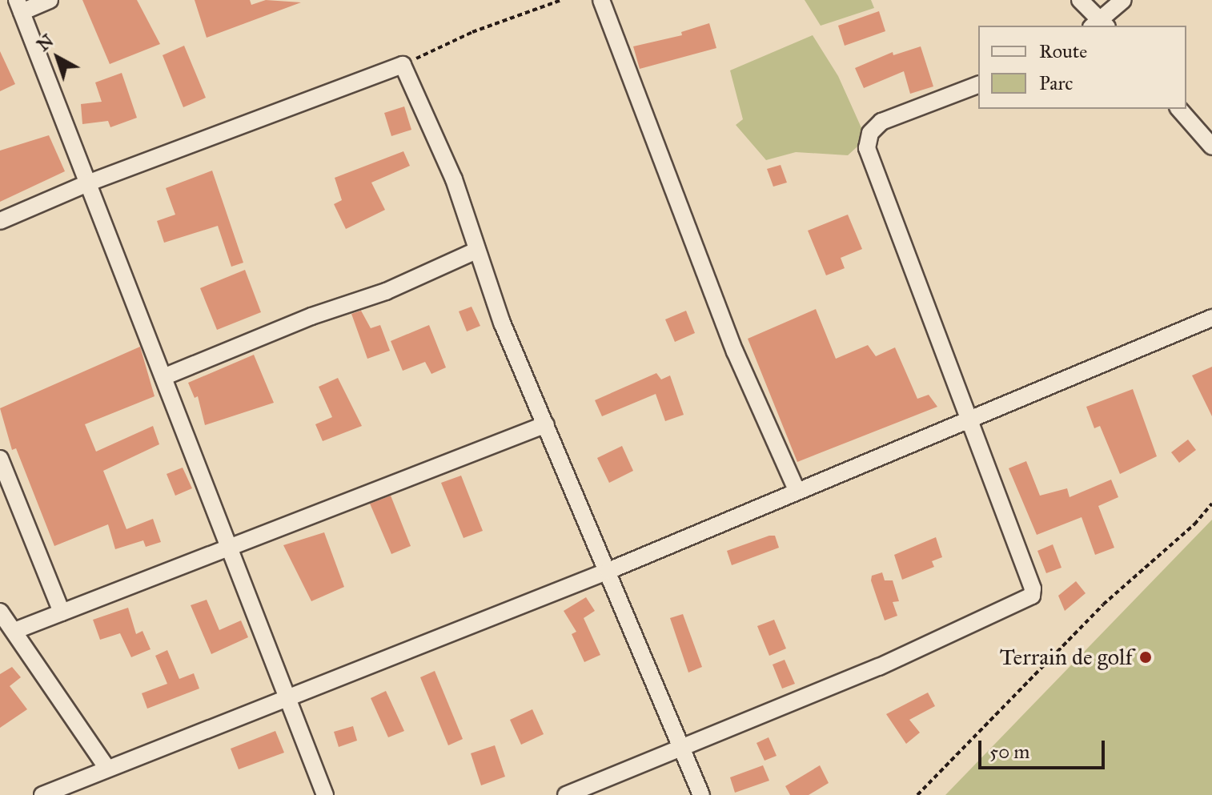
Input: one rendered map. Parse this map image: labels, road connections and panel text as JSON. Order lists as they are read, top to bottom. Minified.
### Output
{"places":["Terrain de golf"],"legend":["Route","Parc"],"scale_bar":"50 m","north":"top left"}
